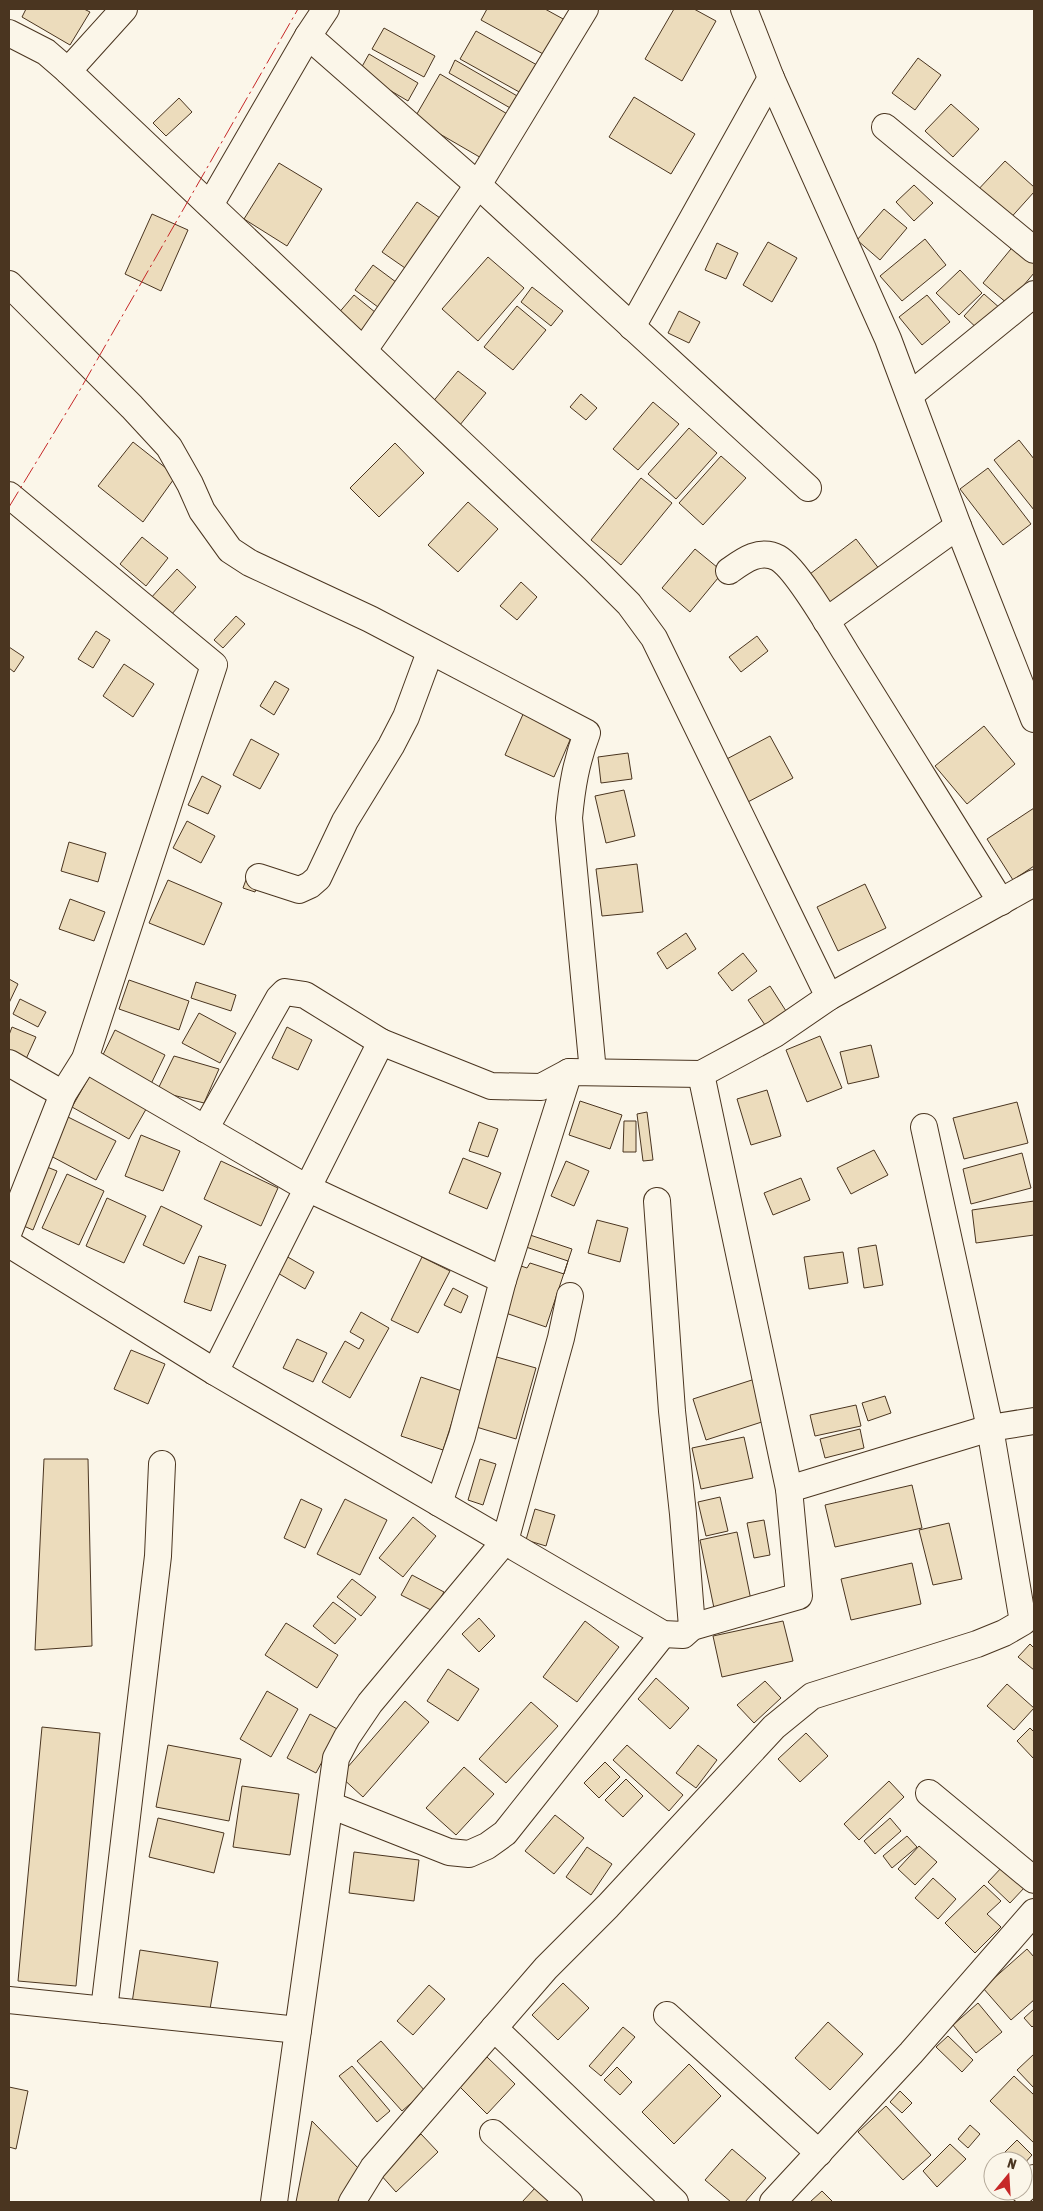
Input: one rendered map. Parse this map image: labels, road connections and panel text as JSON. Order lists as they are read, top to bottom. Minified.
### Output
{"north":"top"}
